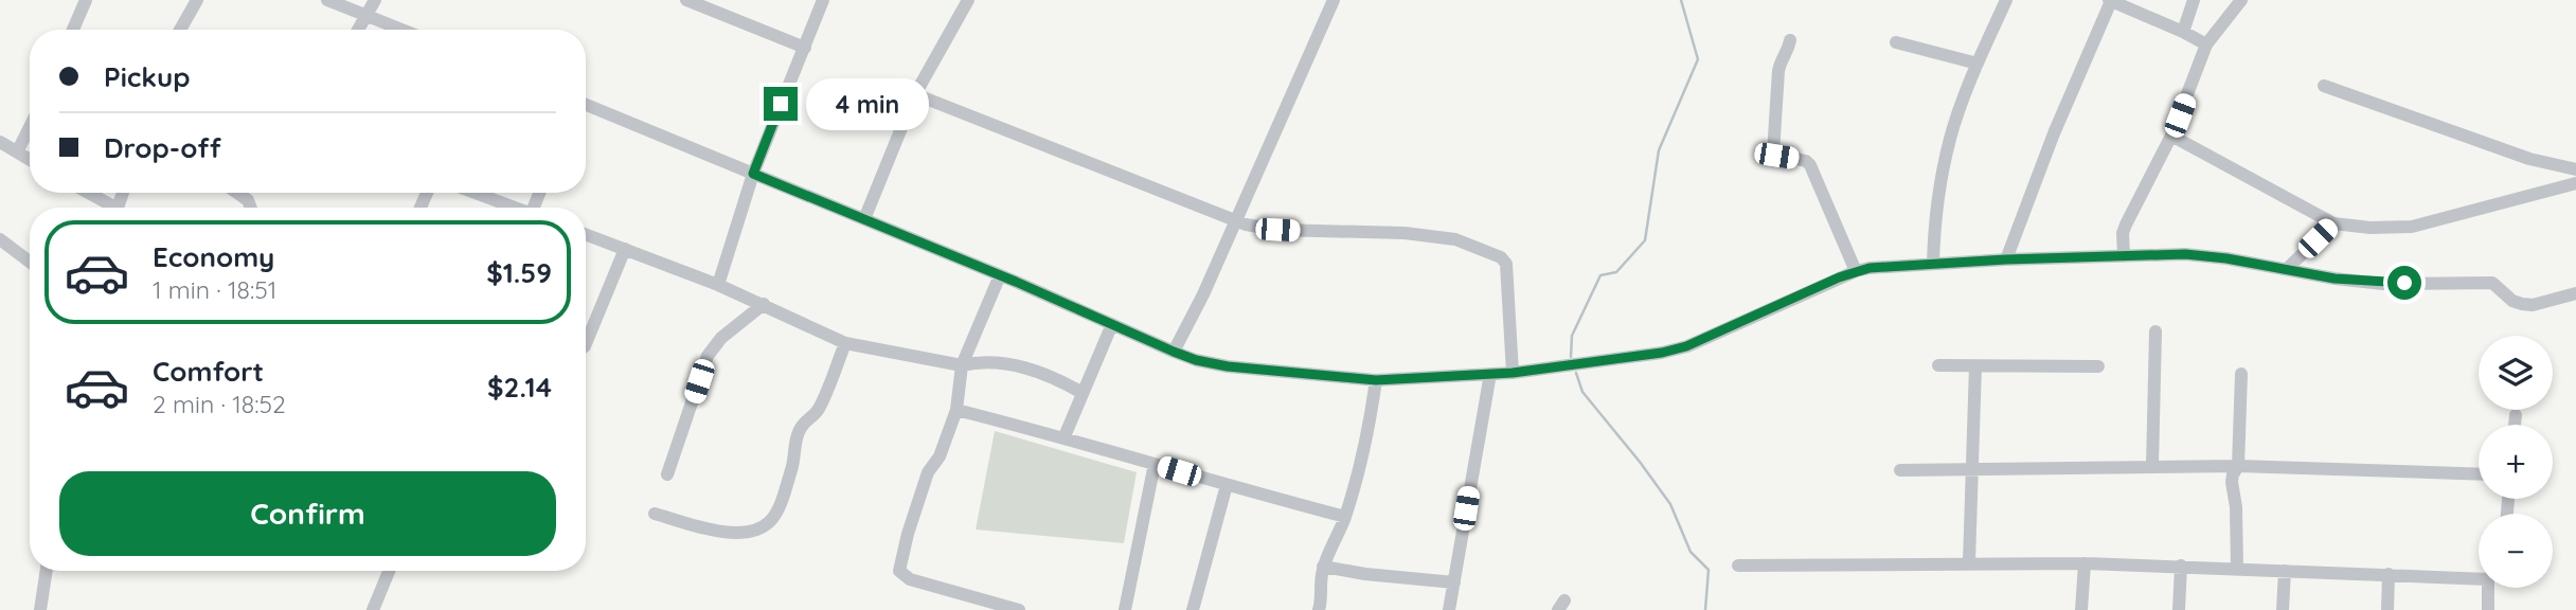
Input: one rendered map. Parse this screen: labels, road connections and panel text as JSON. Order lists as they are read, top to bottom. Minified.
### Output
{"page":{"banner":["Pickup","Drop-off"],"bubble":"4 min","list":[{"name":"Economy","note":"1 min · 18:51","value":"$1.59"},{"name":"Comfort","note":"2 min · 18:52","value":"$2.14"}],"map_buttons":["+","−"],"buttons":"Confirm"}}
